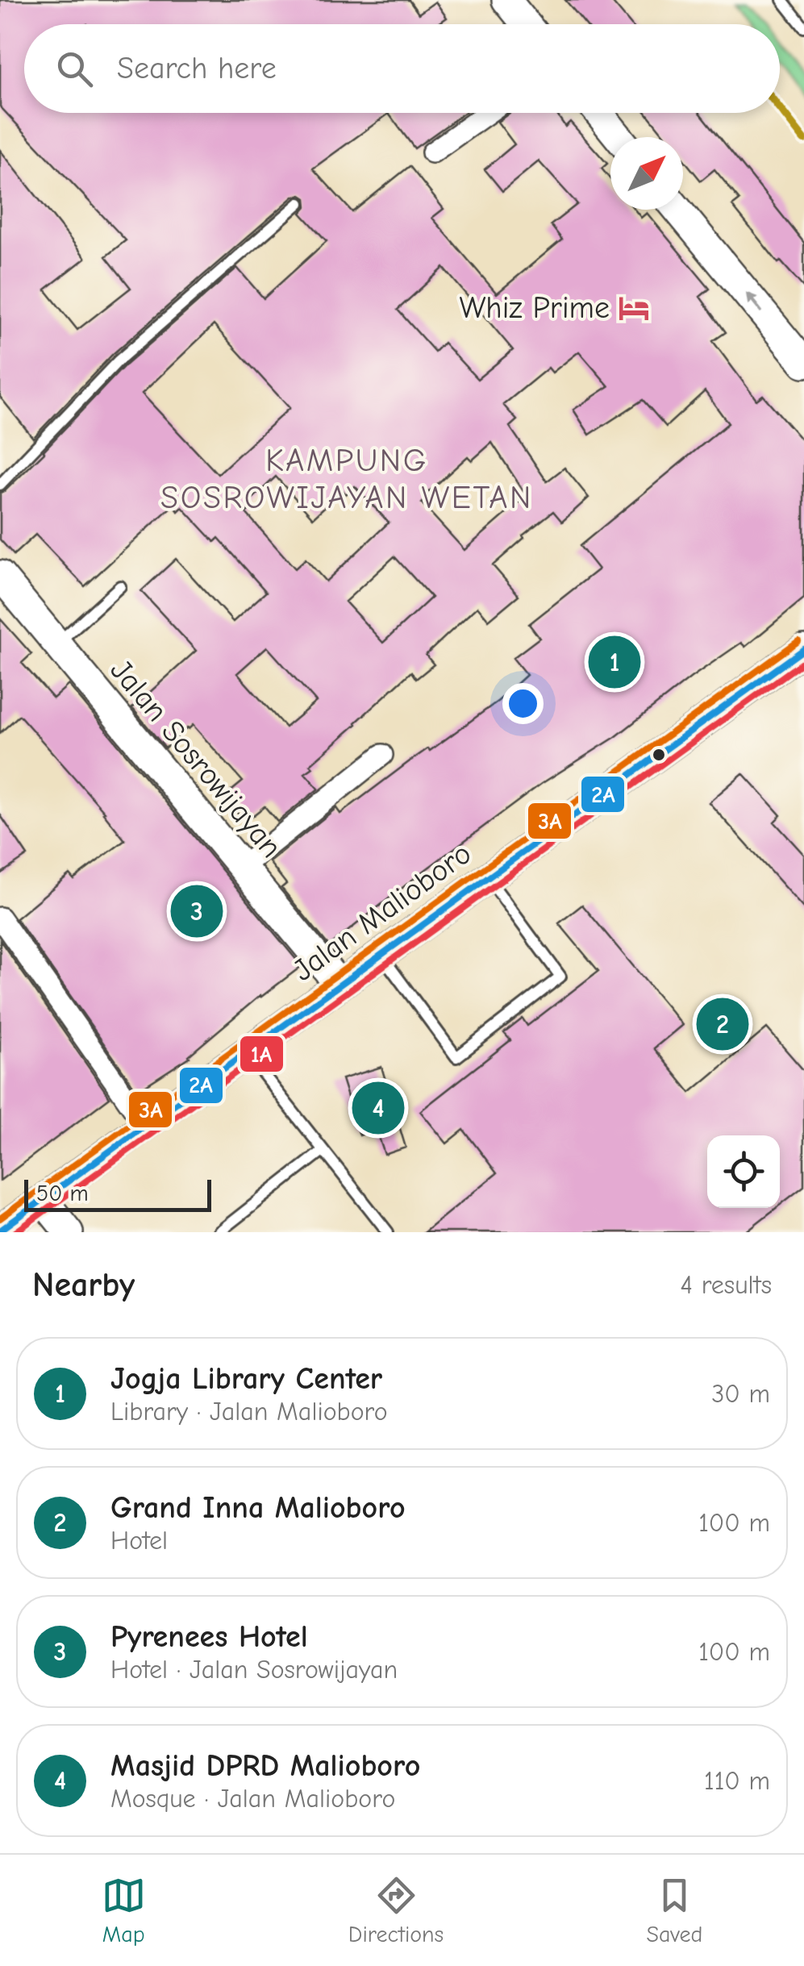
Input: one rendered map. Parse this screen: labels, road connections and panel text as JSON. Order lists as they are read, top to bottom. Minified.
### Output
{"streets":{"main road":["Jalan Sosrowijayan","Jalan Malioboro"]},"crossings":[["Jalan Sosrowijayan","Jalan Malioboro"]],"districts":["KAMPUNG SOSROWIJAYAN WETAN"],"places":{"hotel":["Whiz Prime"]},"lines":["transit line 3A","transit line 2A","transit line 1A"],"scale_bar":"50 m","north":"top right","page":{"search":"Search here","pins":["1","3","2","4"],"scale":"50 m","heading":["Nearby","4 results"],"list":[{"mark":"1","name":"Jogja Library Center","note":"Library · Jalan Malioboro","value":"30 m"},{"mark":"2","name":"Grand Inna Malioboro","note":"Hotel","value":"100 m"},{"mark":"3","name":"Pyrenees Hotel","note":"Hotel · Jalan Sosrowijayan","value":"100 m"},{"mark":"4","name":"Masjid DPRD Malioboro","note":"Mosque · Jalan Malioboro","value":"110 m"}],"nav":["Map","Directions","Saved"]}}
